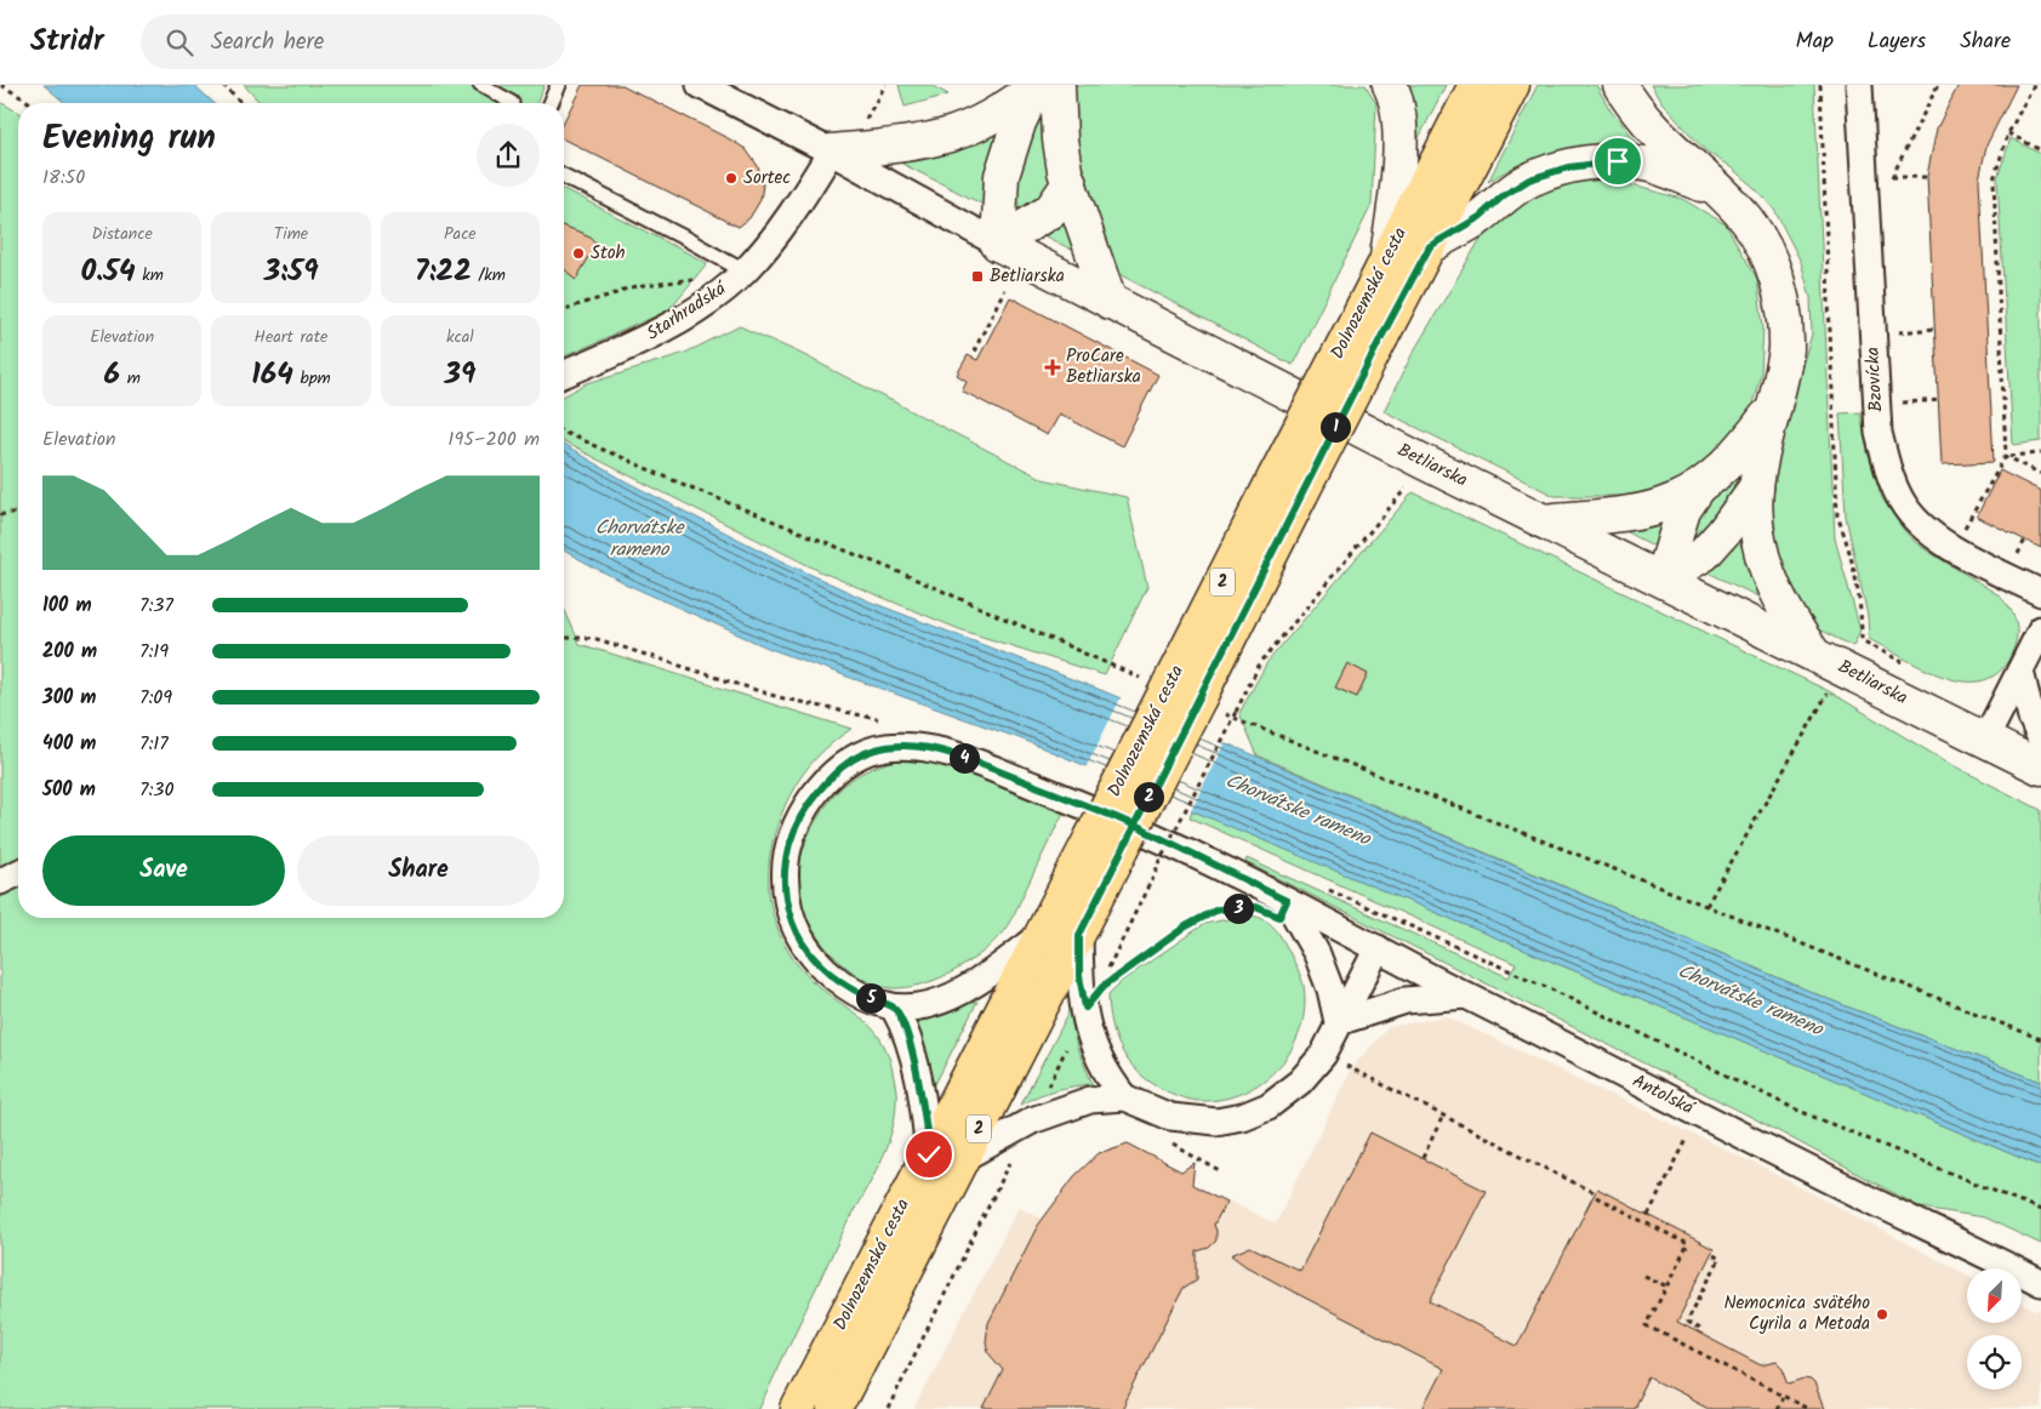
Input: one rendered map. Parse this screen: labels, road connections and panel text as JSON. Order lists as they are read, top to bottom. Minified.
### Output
{"streets":{"main road":["Dolnozemská cesta","2"],"street":["Starhradská","Bzovícka","Betliarska","Antolská"]},"crossings":[["Starhradská","Betliarska"]],"water":["Chorvátske rameno"],"places":{"other":["Sortec","Stoh","Nemocnica svätého Cyrila a Metoda"],"transit":["Betliarska"],"health":["ProCare Betliarska"]},"north":"bottom left","page":{"header":"Stridr","search":"Search here","nav":["Map","Layers","Share"],"heading":["Evening run","18:50"],"stats":[["Distance","0.54 km"],["Time","3:59"],["Pace","7:22 /km"],["Elevation","6 m"],["Heart rate","164 bpm"],["kcal","39"]],"pins":["1","4","2","3","5"],"chart":["Elevation","195–200 m"],"list":[{"name":"100 m","note":"7:37"},{"name":"200 m","note":"7:19"},{"name":"300 m","note":"7:09"},{"name":"400 m","note":"7:17"},{"name":"500 m","note":"7:30"}],"buttons":["Save","Share"]}}
